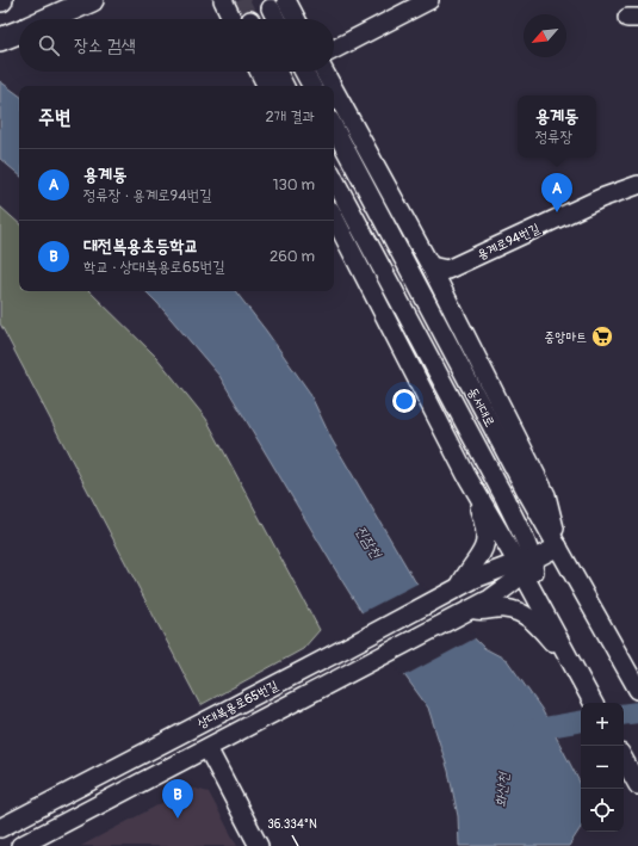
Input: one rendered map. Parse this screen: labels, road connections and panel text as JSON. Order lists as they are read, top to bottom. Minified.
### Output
{"streets":{"street":["용계로94번길","동서대로","상대복용로65번길"]},"crossings":[["동서대로","상대복용로65번길"]],"water":["진잠천","화산천"],"places":{"supermarket":["중앙마트"]},"north":"bottom left","page":{"search":"장소 검색","heading":["주변","2개 결과"],"popup":["용계동","정류장"],"list":[{"mark":"A","name":"용계동","note":"정류장 · 용계로94번길","value":"130 m"},{"mark":"B","name":"대전복용초등학교","note":"학교 · 상대복용로65번길","value":"260 m"}],"pins":["A","B"],"map_buttons":["+","−"]},"coordinates":["36.334°N"]}
